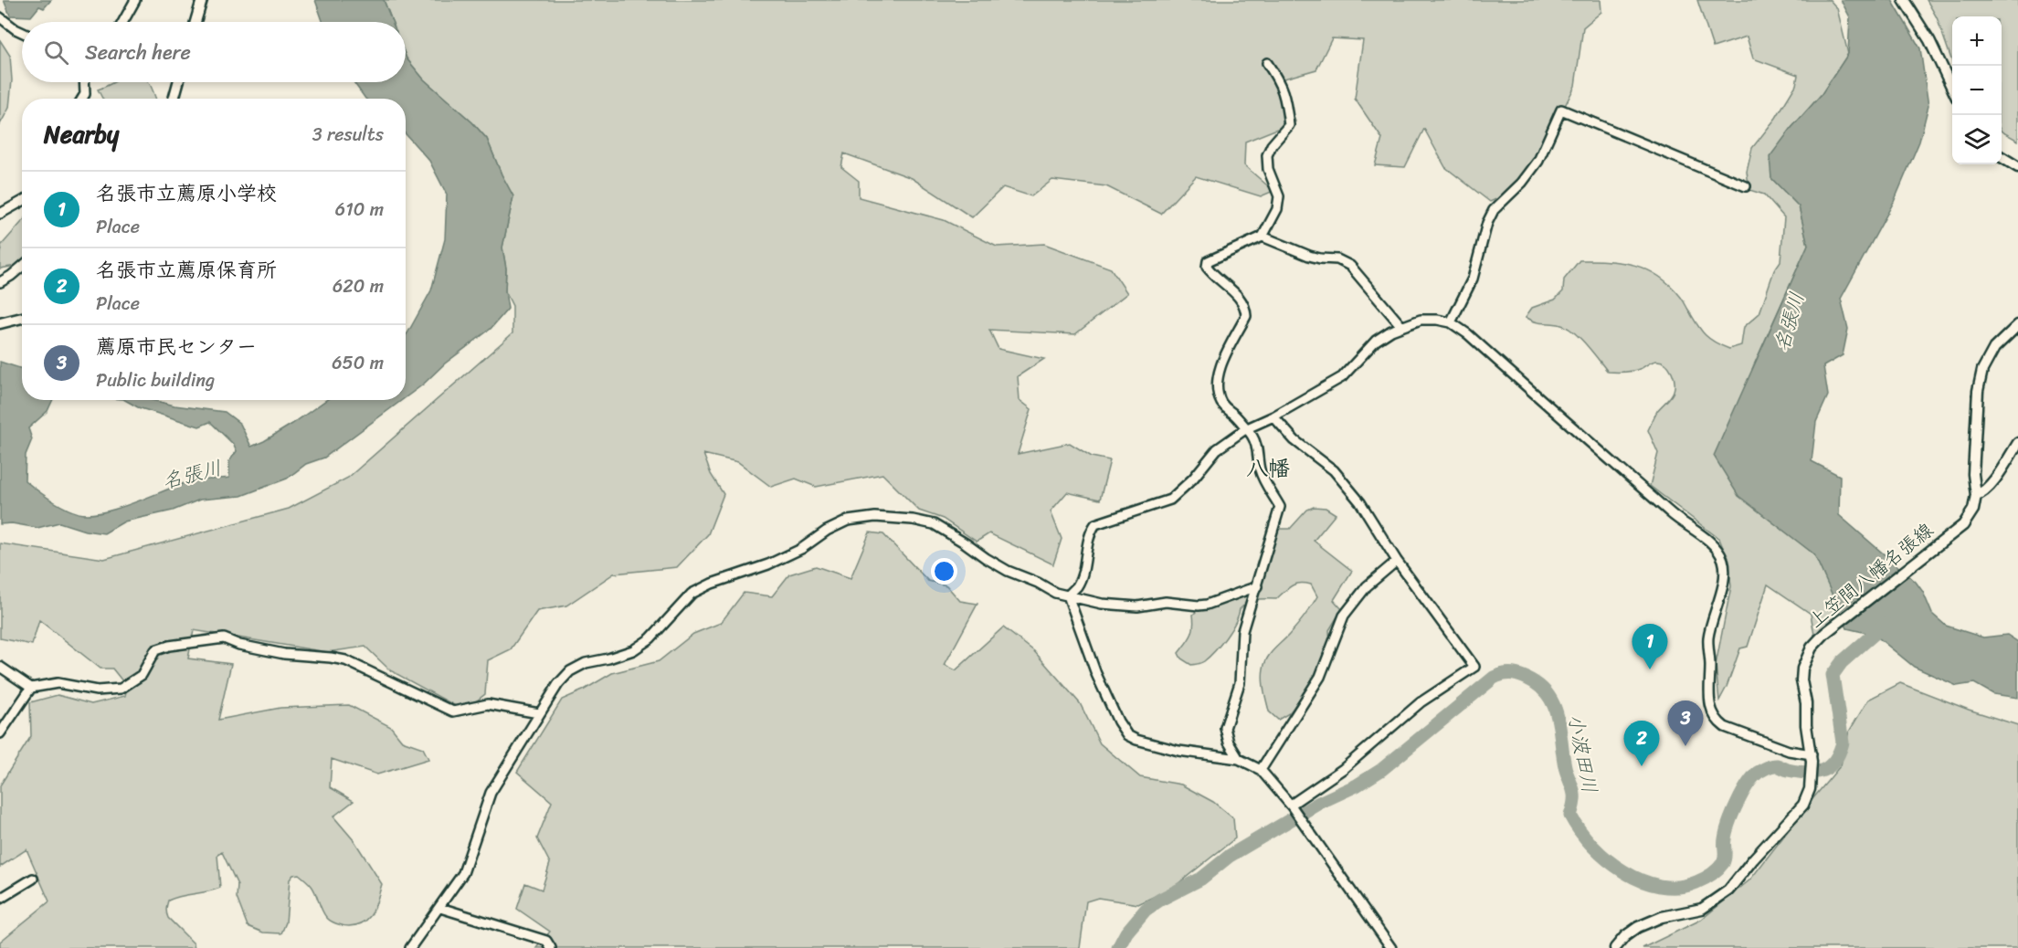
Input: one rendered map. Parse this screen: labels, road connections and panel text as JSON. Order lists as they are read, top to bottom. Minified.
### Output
{"streets":{"main road":["上笠間八幡名張線"]},"districts":["八幡"],"water":["名張川","小波田川"],"page":{"map_buttons":["+","−"],"search":"Search here","heading":["Nearby","3 results"],"list":[{"mark":"1","name":"名張市立薦原小学校","note":"Place","value":"610 m"},{"mark":"2","name":"名張市立薦原保育所","note":"Place","value":"620 m"},{"mark":"3","name":"薦原市民センター","note":"Public building","value":"650 m"}],"pins":["1","3","2"]}}
